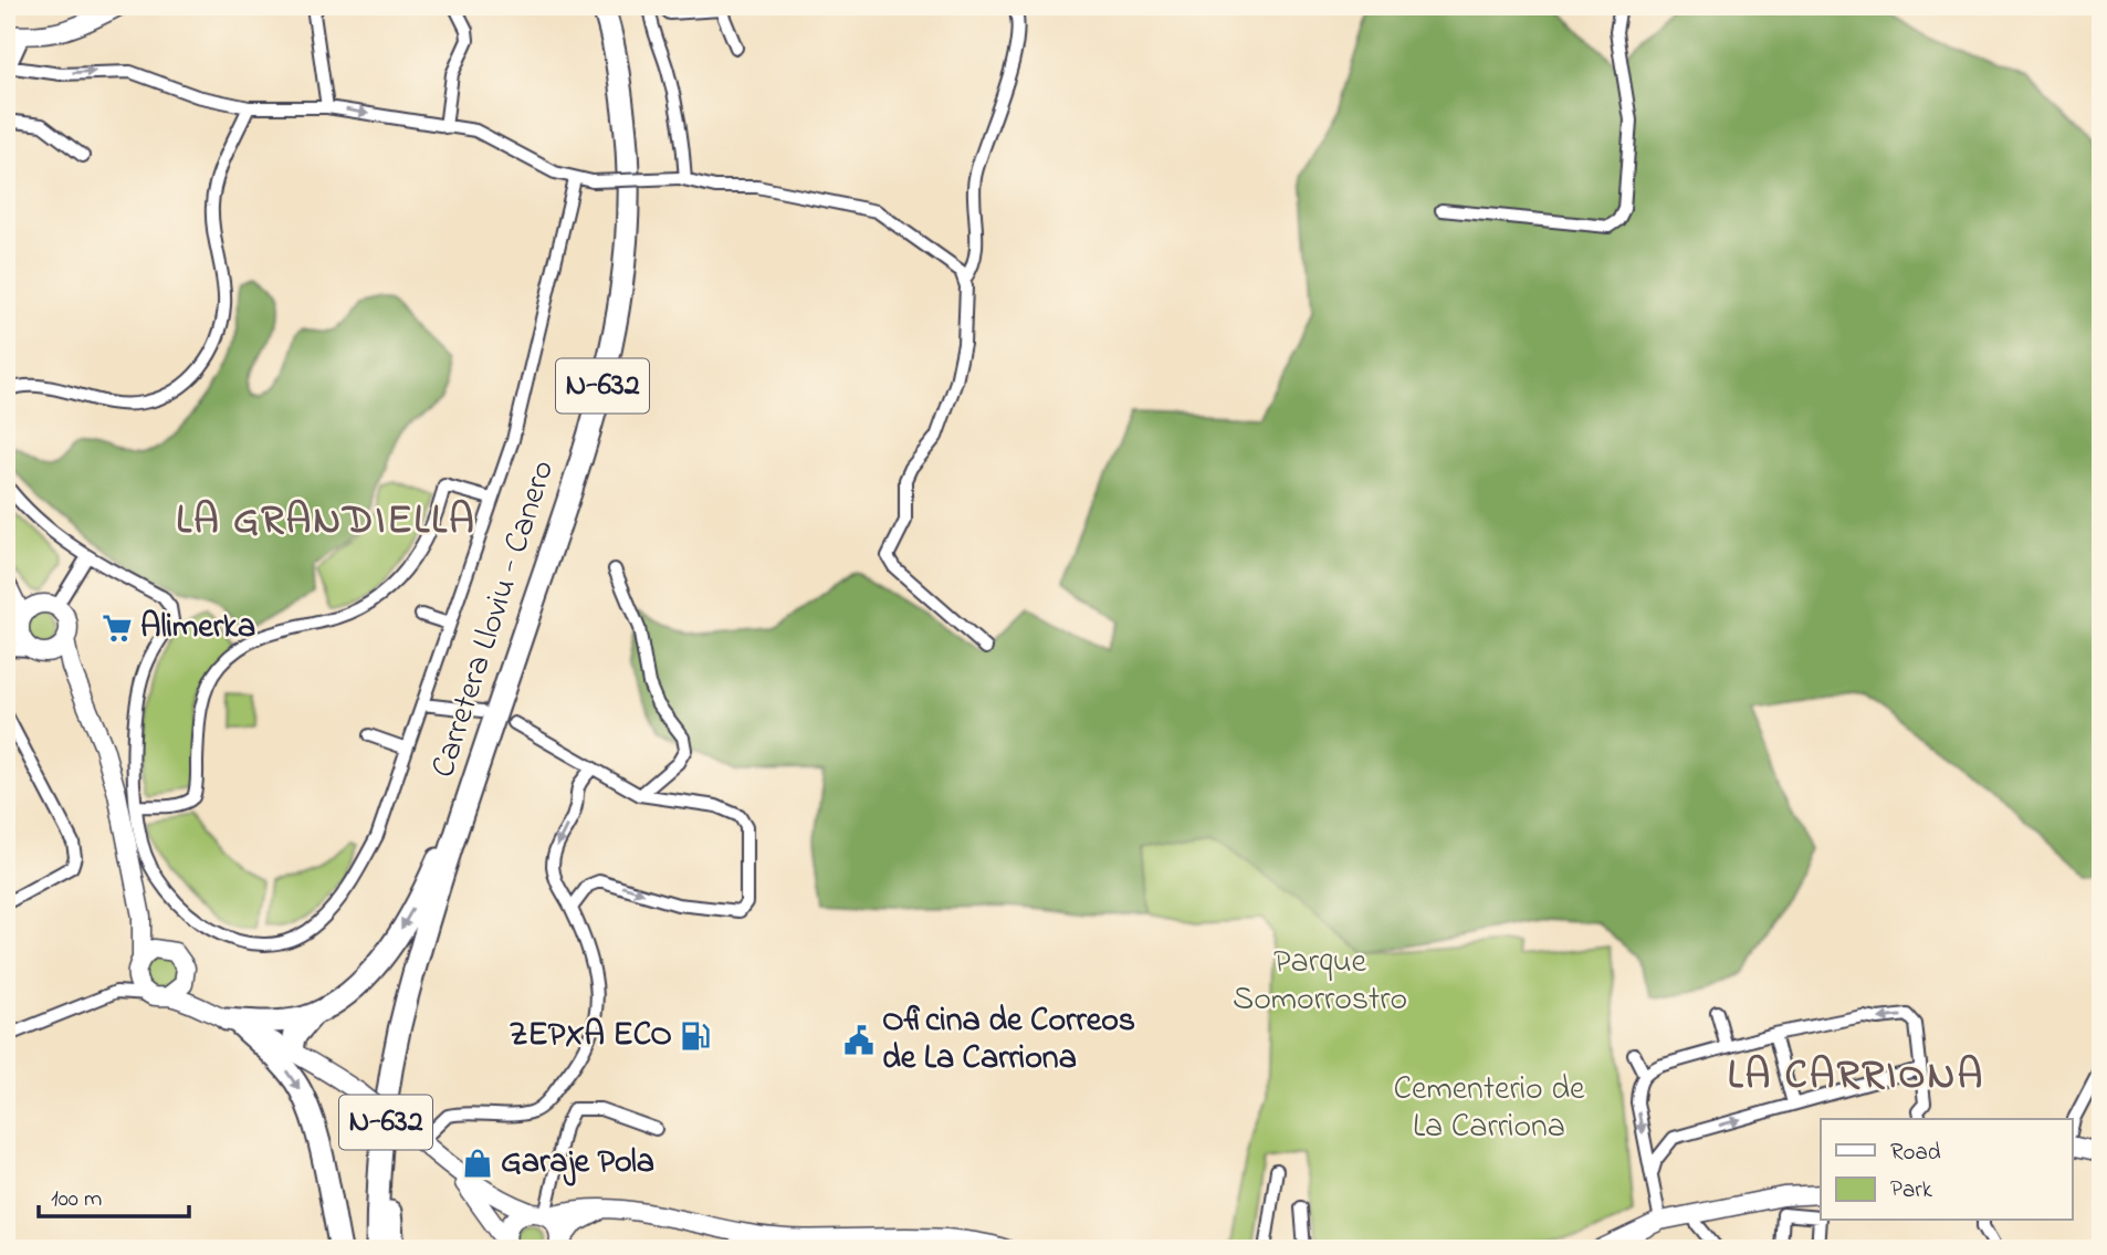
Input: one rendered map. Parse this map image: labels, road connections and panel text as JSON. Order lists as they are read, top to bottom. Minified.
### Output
{"streets":{"highway":["N-632","Carretera Lloviu - Canero"]},"districts":["LA GRANDIELLA","LA CARRIONA"],"parks":["Parque Somorrostro","Cementerio de La Carriona"],"places":{"supermarket":["Alimerka"],"fuel station":["ZEPXA ECO"],"public building":["Oficina de Correos de La Carriona"],"shop":["Garaje Pola"]},"legend":["Road","Park"],"scale_bar":"100 m"}
